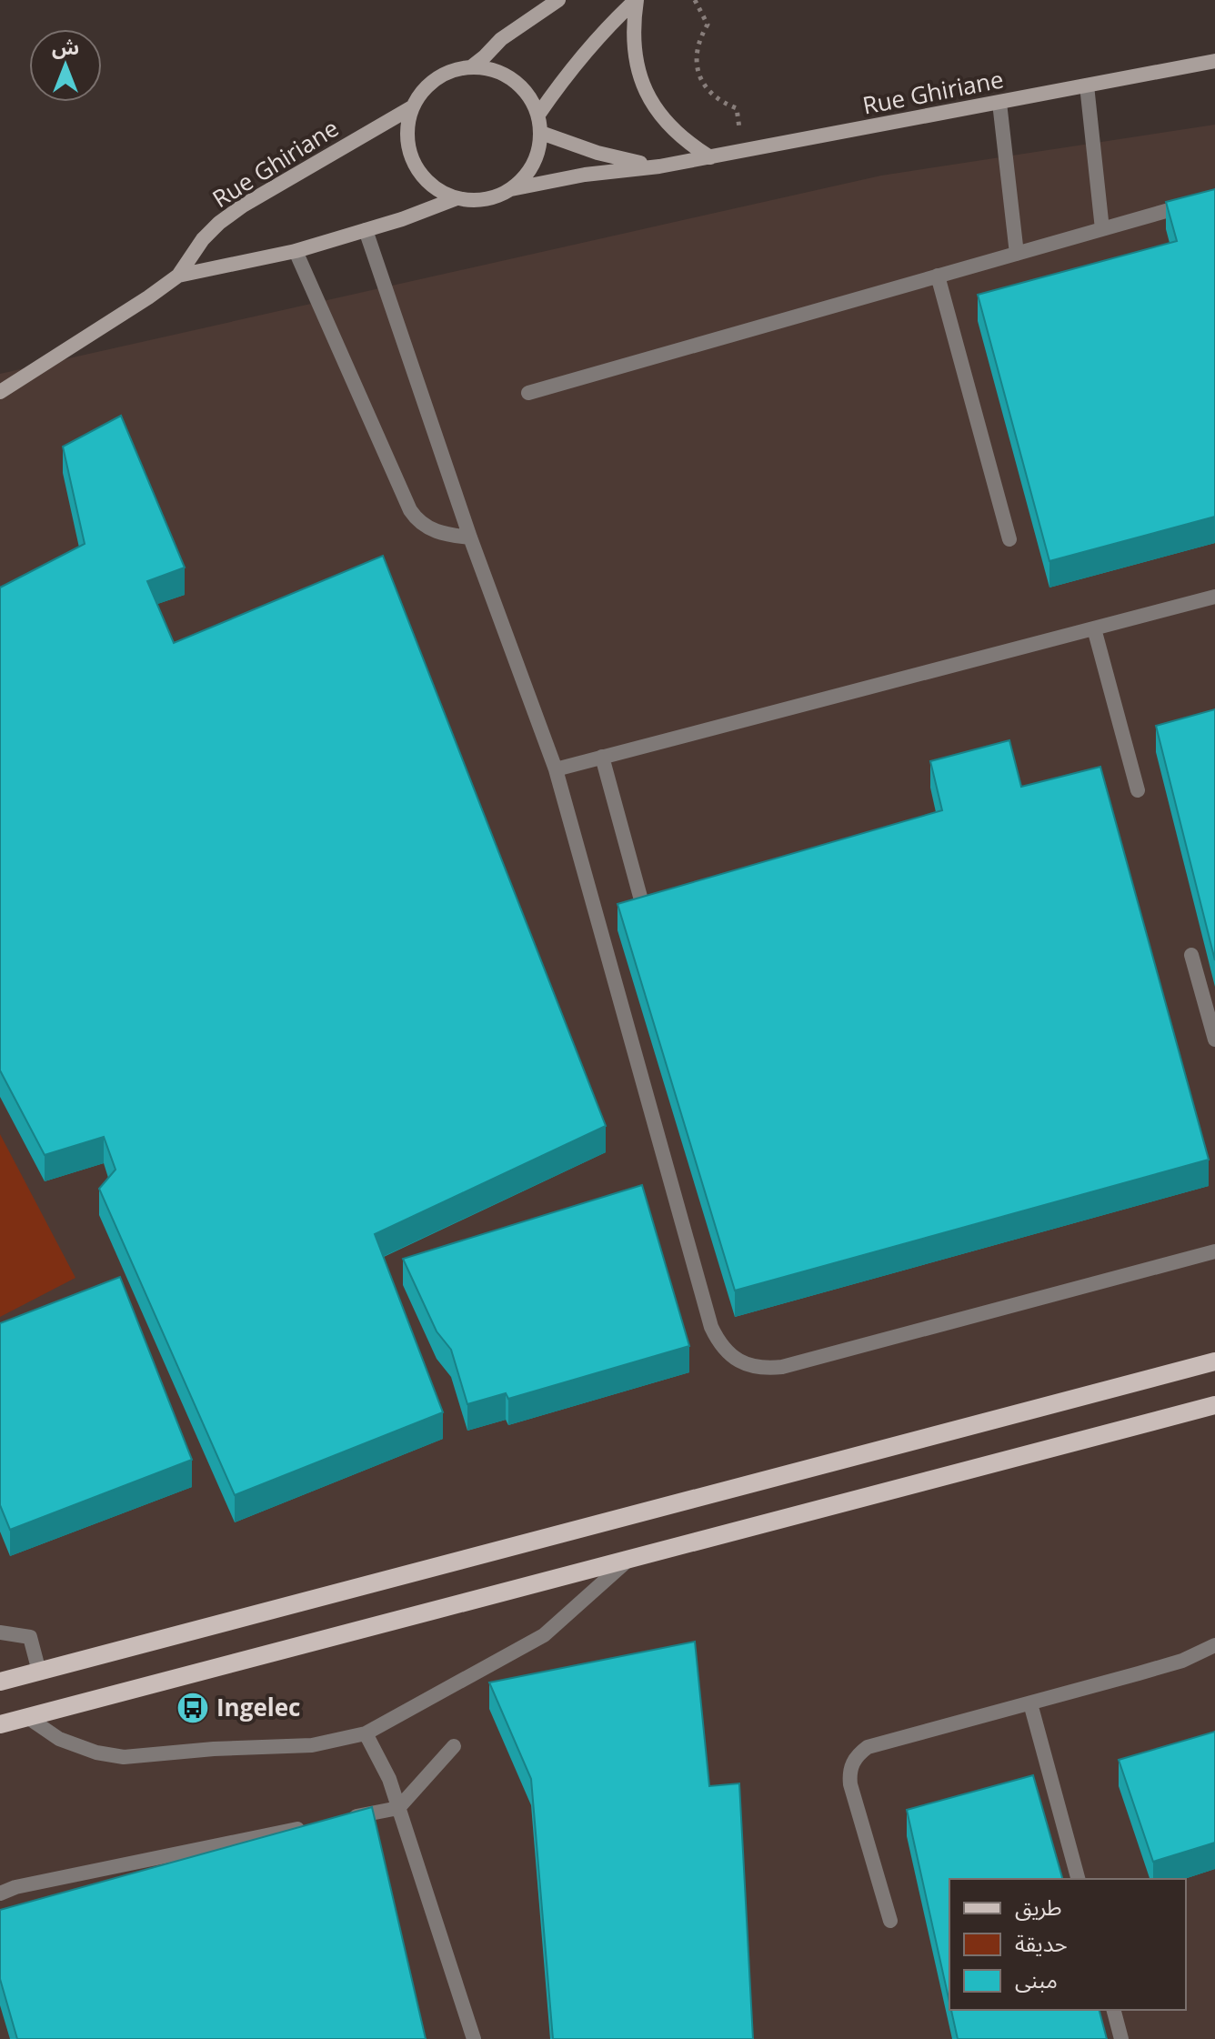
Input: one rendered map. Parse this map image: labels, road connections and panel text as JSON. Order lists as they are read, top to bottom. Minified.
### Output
{"streets":{"street":["Rue Ghiriane"]},"places":{"bus stop":["Ingelec"]},"legend":["طريق","حديقة","مبنى"],"north":"top"}
